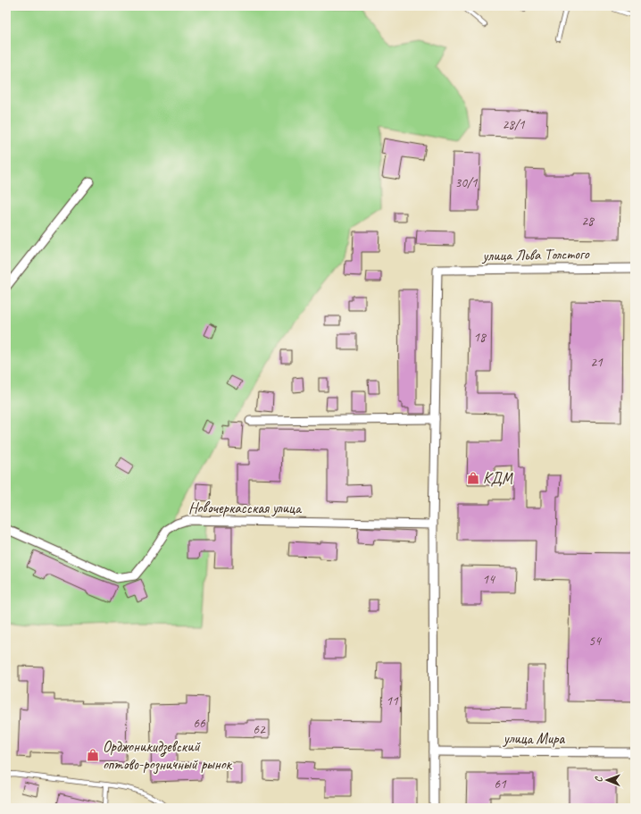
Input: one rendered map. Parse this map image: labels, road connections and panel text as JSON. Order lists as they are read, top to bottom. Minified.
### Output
{"streets":{"street":["улица Льва Толстого","Новочеркасская улица","улица Мира"]},"places":{"shop":["КДМ","Орджоникидзевский оптово-розничный рынок"]},"house_numbers":["28/1","30/1","28","18","21","14","54","11","66","62","61"],"north":"left"}
